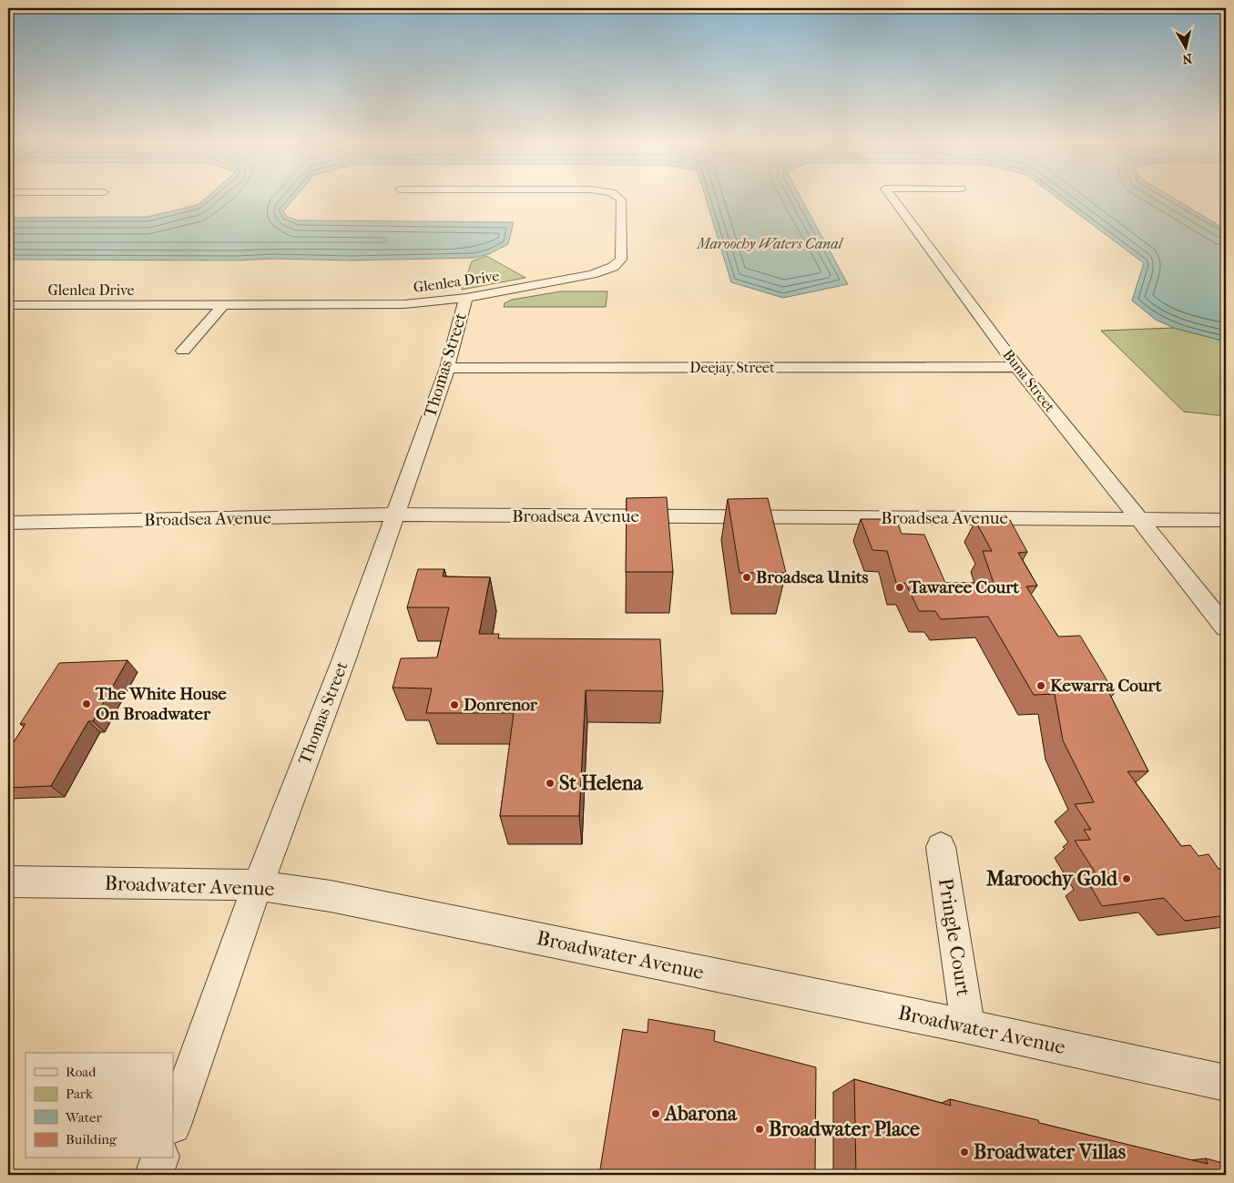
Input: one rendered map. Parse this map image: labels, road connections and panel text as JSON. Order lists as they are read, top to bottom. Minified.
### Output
{"streets":{"street":["Glenlea Drive","Thomas Street","Deejay Street","Buna Street","Broadsea Avenue","Broadwater Avenue","Pringle Court"]},"crossings":[["Glenlea Drive","Thomas Street"],["Thomas Street","Deejay Street"],["Thomas Street","Broadsea Avenue"],["Thomas Street","Broadwater Avenue"],["Deejay Street","Buna Street"],["Buna Street","Broadsea Avenue"],["Broadwater Avenue","Pringle Court"]],"water":["Maroochy Waters Canal"],"places":["Broadsea Units","Tawaree Court","Kewarra Court","The White House On Broadwater","Donrenor","St Helena","Maroochy Gold","Abarona","Broadwater Place","Broadwater Villas"],"legend":["Road","Park","Water","Building"],"north":"bottom"}
